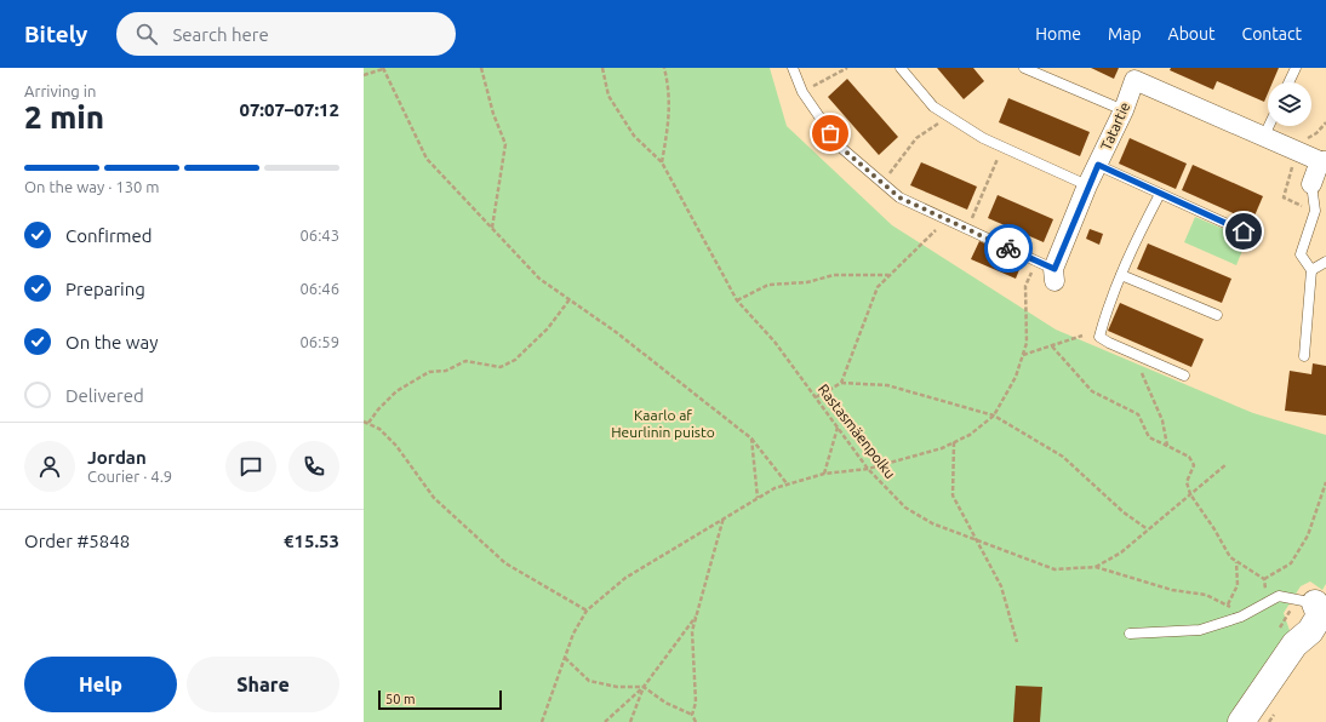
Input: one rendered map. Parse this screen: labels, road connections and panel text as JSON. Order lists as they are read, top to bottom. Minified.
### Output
{"streets":{"street":["Tatartie"],"path":["Rastasmäenpolku"]},"parks":["Kaarlo af Heurlinin puisto"],"scale_bar":"50 m","page":{"header":"Bitely","search":"Search here","nav":["Home","Map","About","Contact"],"heading":["2 min","Arriving in","07:07–07:12"],"panel":["Jordan","Courier · 4.9","Order #5848","€15.53"],"bar":"On the way · 130 m","list":[["Confirmed","06:43"],["Preparing","06:46"],["On the way","06:59"],"Delivered"],"buttons":["Help","Share"],"scale":"50 m"}}
